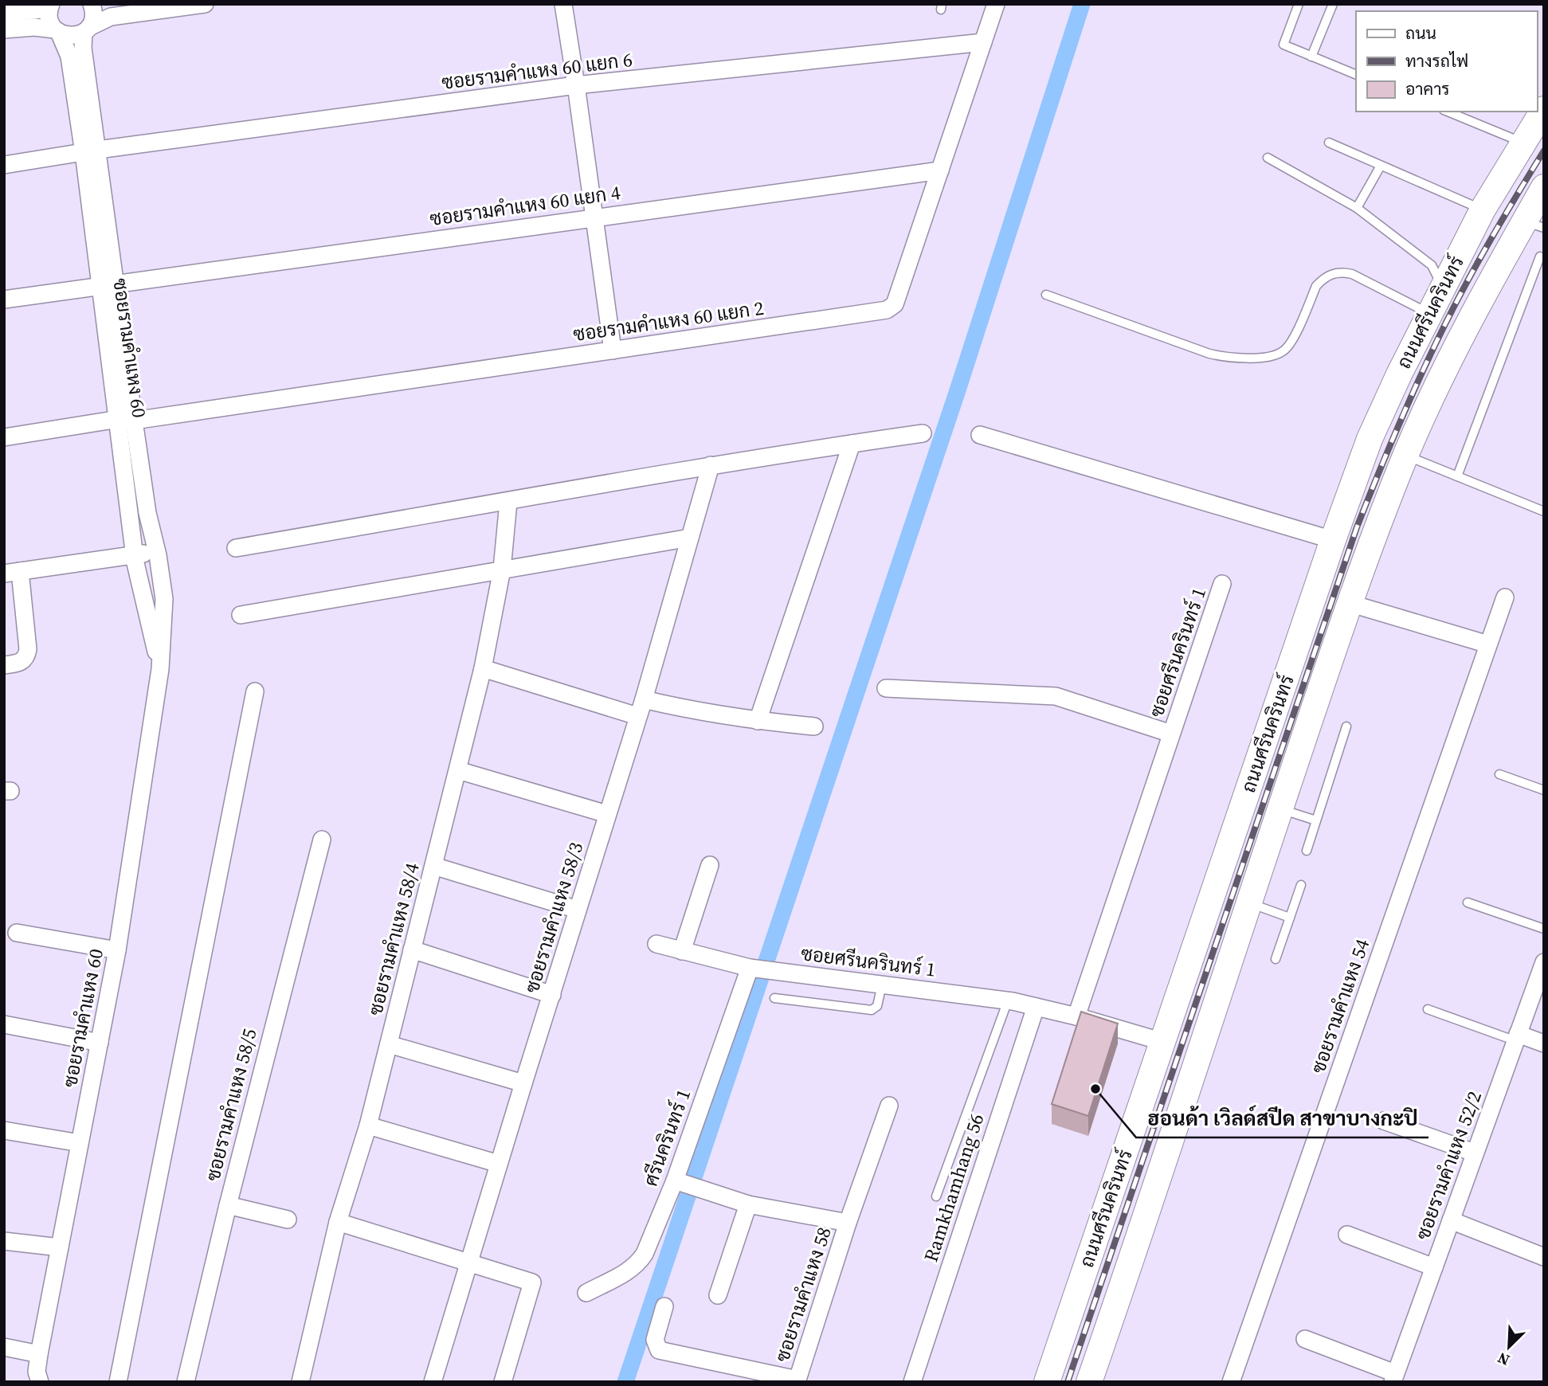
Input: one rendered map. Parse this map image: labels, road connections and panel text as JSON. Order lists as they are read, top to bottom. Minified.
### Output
{"streets":{"main road":["ถนนศรีนครินทร์"],"street":["ซอยรามคำแหง 60 แยก 6","ซอยรามคำแหง 60 แยก 4","ซอยรามคำแหง 60 แยก 2","ซอยรามคำแหง 60","ซอยศรีนครินทร์ 1","ซอยรามคำแหง 58/3","ซอยรามคำแหง 58/4","ซอยรามคำแหง 54","ซอยรามคำแหง 58/5","ศรีนครินทร์ 1","ซอยรามคำแหง 52/2","Ramkhamhang 56","ซอยรามคำแหง 58"]},"crossings":[["ซอยรามคำแหง 60 แยก 6","ซอยรามคำแหง 60 แยก 2"],["ซอยรามคำแหง 60 แยก 6","ซอยรามคำแหง 60"],["ซอยรามคำแหง 60 แยก 4","ซอยรามคำแหง 60 แยก 2"],["ซอยรามคำแหง 60 แยก 4","ซอยรามคำแหง 60"],["ถนนศรีนครินทร์","ซอยศรีนครินทร์ 1"],["ซอยรามคำแหง 60 แยก 2","ซอยรามคำแหง 60"],["ซอยศรีนครินทร์ 1","ศรีนครินทร์ 1"],["ซอยศรีนครินทร์ 1","Ramkhamhang 56"],["ศรีนครินทร์ 1","ซอยรามคำแหง 58"]],"places":["ฮอนด้า เวิลด์สปีด สาขาบางกะปิ"],"legend":["ถนน","ทางรถไฟ","อาคาร"],"north":"bottom left"}
